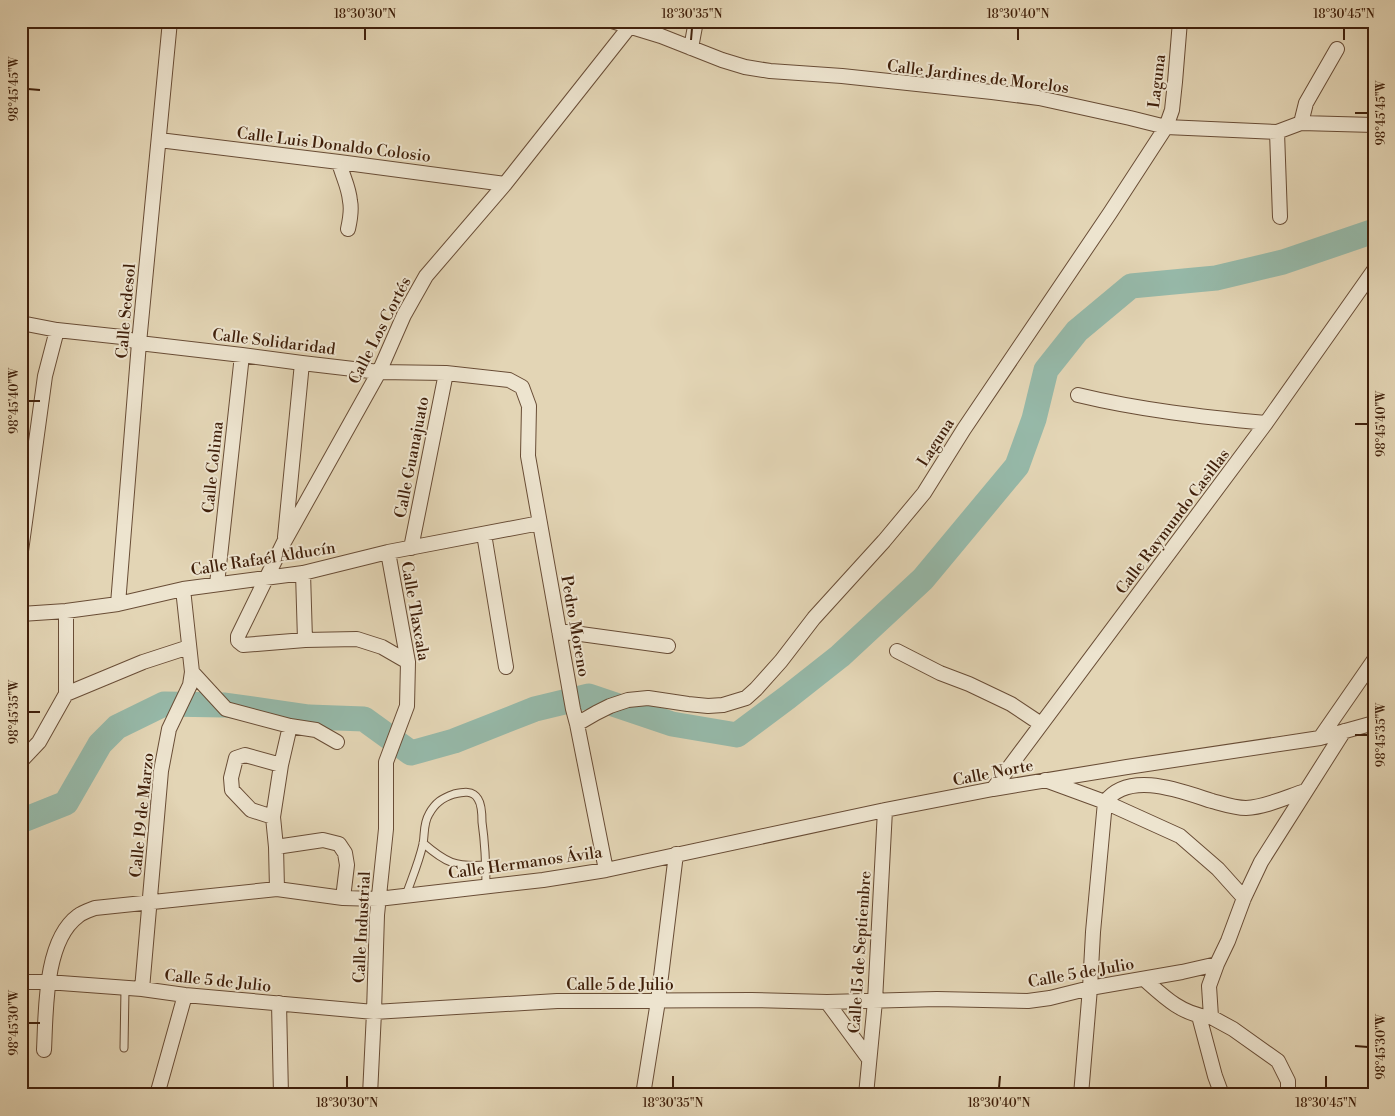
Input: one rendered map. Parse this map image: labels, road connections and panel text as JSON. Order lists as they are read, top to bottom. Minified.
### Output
{"streets":{"street":["Calle Jardines de Morelos","Laguna","Calle Luis Donaldo Colosio","Calle Sedesol","Calle Los Cortés","Calle Solidaridad","Calle Guanajuato","Calle Colima","Calle Raymundo Casillas","Calle Rafaél Alducín","Calle Tlaxcala","Pedro Moreno","Calle Norte","Calle 19 de Marzo","Calle Hermanos Ávila","Calle Industrial","Calle 15 de Septiembre","Calle 5 de Julio"]},"crossings":[["Calle Jardines de Morelos","Laguna"],["Calle Jardines de Morelos","Calle Los Cortés"],["Laguna","Pedro Moreno"],["Calle Luis Donaldo Colosio","Calle Sedesol"],["Calle Luis Donaldo Colosio","Calle Los Cortés"],["Calle Sedesol","Calle Solidaridad"],["Calle Sedesol","Calle Rafaél Alducín"],["Calle Los Cortés","Calle Solidaridad"],["Calle Los Cortés","Calle Rafaél Alducín"],["Calle Solidaridad","Calle Guanajuato"],["Calle Solidaridad","Calle Colima"],["Calle Solidaridad","Pedro Moreno"],["Calle Guanajuato","Calle Rafaél Alducín"],["Calle Colima","Calle Rafaél Alducín"],["Calle Raymundo Casillas","Calle Norte"],["Calle Rafaél Alducín","Calle Tlaxcala"],["Calle Rafaél Alducín","Pedro Moreno"],["Calle Rafaél Alducín","Calle 19 de Marzo"],["Calle Tlaxcala","Calle Industrial"],["Pedro Moreno","Calle Hermanos Ávila"],["Calle Norte","Calle Hermanos Ávila"],["Calle Norte","Calle 15 de Septiembre"],["Calle 19 de Marzo","Calle Hermanos Ávila"],["Calle 19 de Marzo","Calle 5 de Julio"],["Calle Hermanos Ávila","Calle Industrial"],["Calle Industrial","Calle 5 de Julio"],["Calle 15 de Septiembre","Calle 5 de Julio"]],"coordinates":["18°30'30\"N","18°30'35\"N","18°30'40\"N","18°30'45\"N","98°45'45\"W","98°45'40\"W","98°45'35\"W","98°45'30\"W"]}
